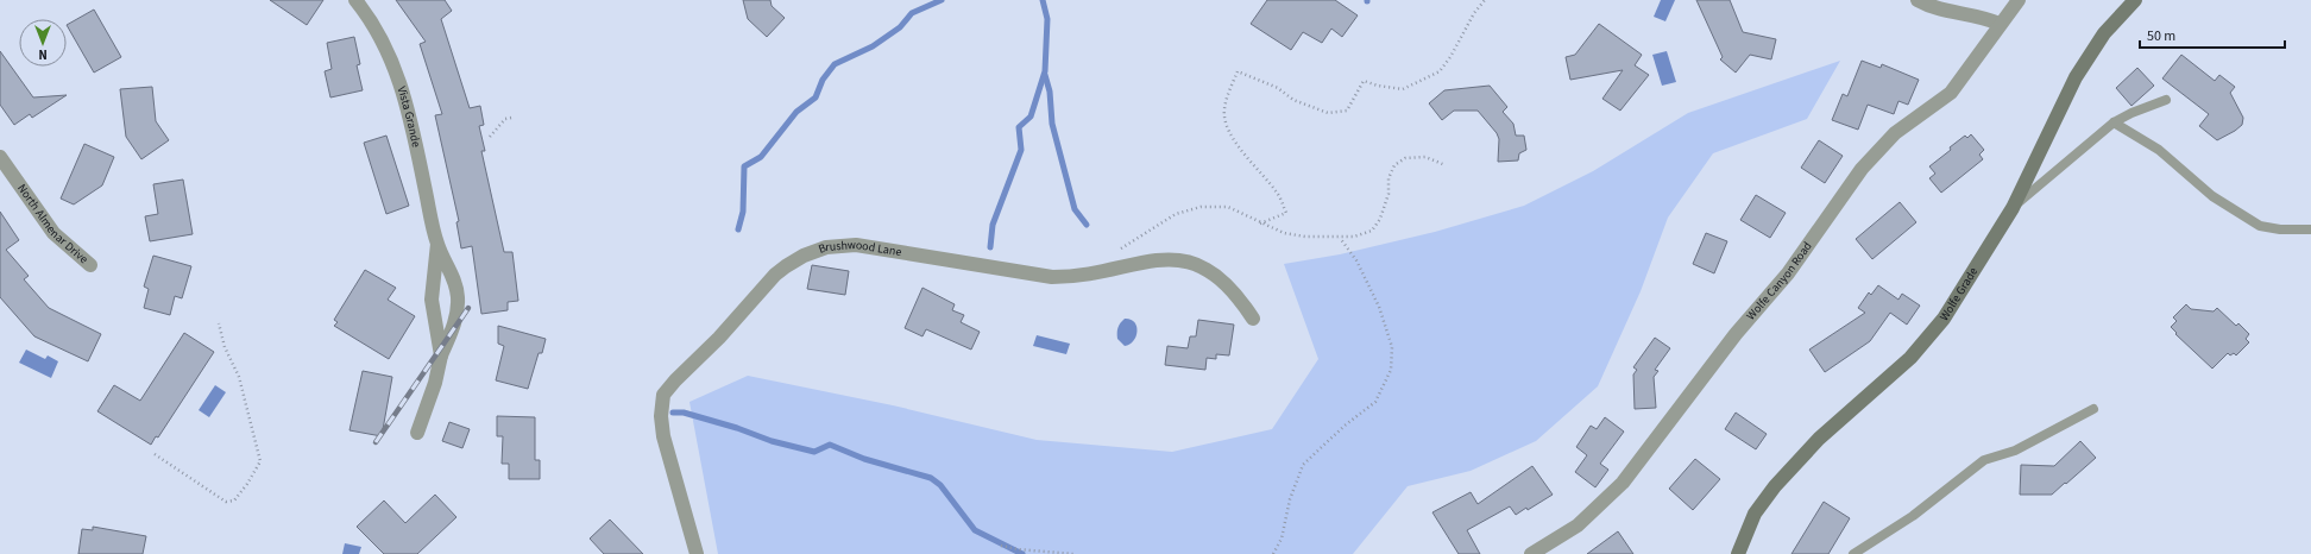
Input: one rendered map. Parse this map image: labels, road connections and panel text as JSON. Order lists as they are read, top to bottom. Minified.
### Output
{"streets":{"street":["Vista Grande","North Almenar Drive","Brushwood Lane","Wolfe Canyon Road","Wolfe Grade"]},"scale_bar":"50 m","north":"bottom"}
